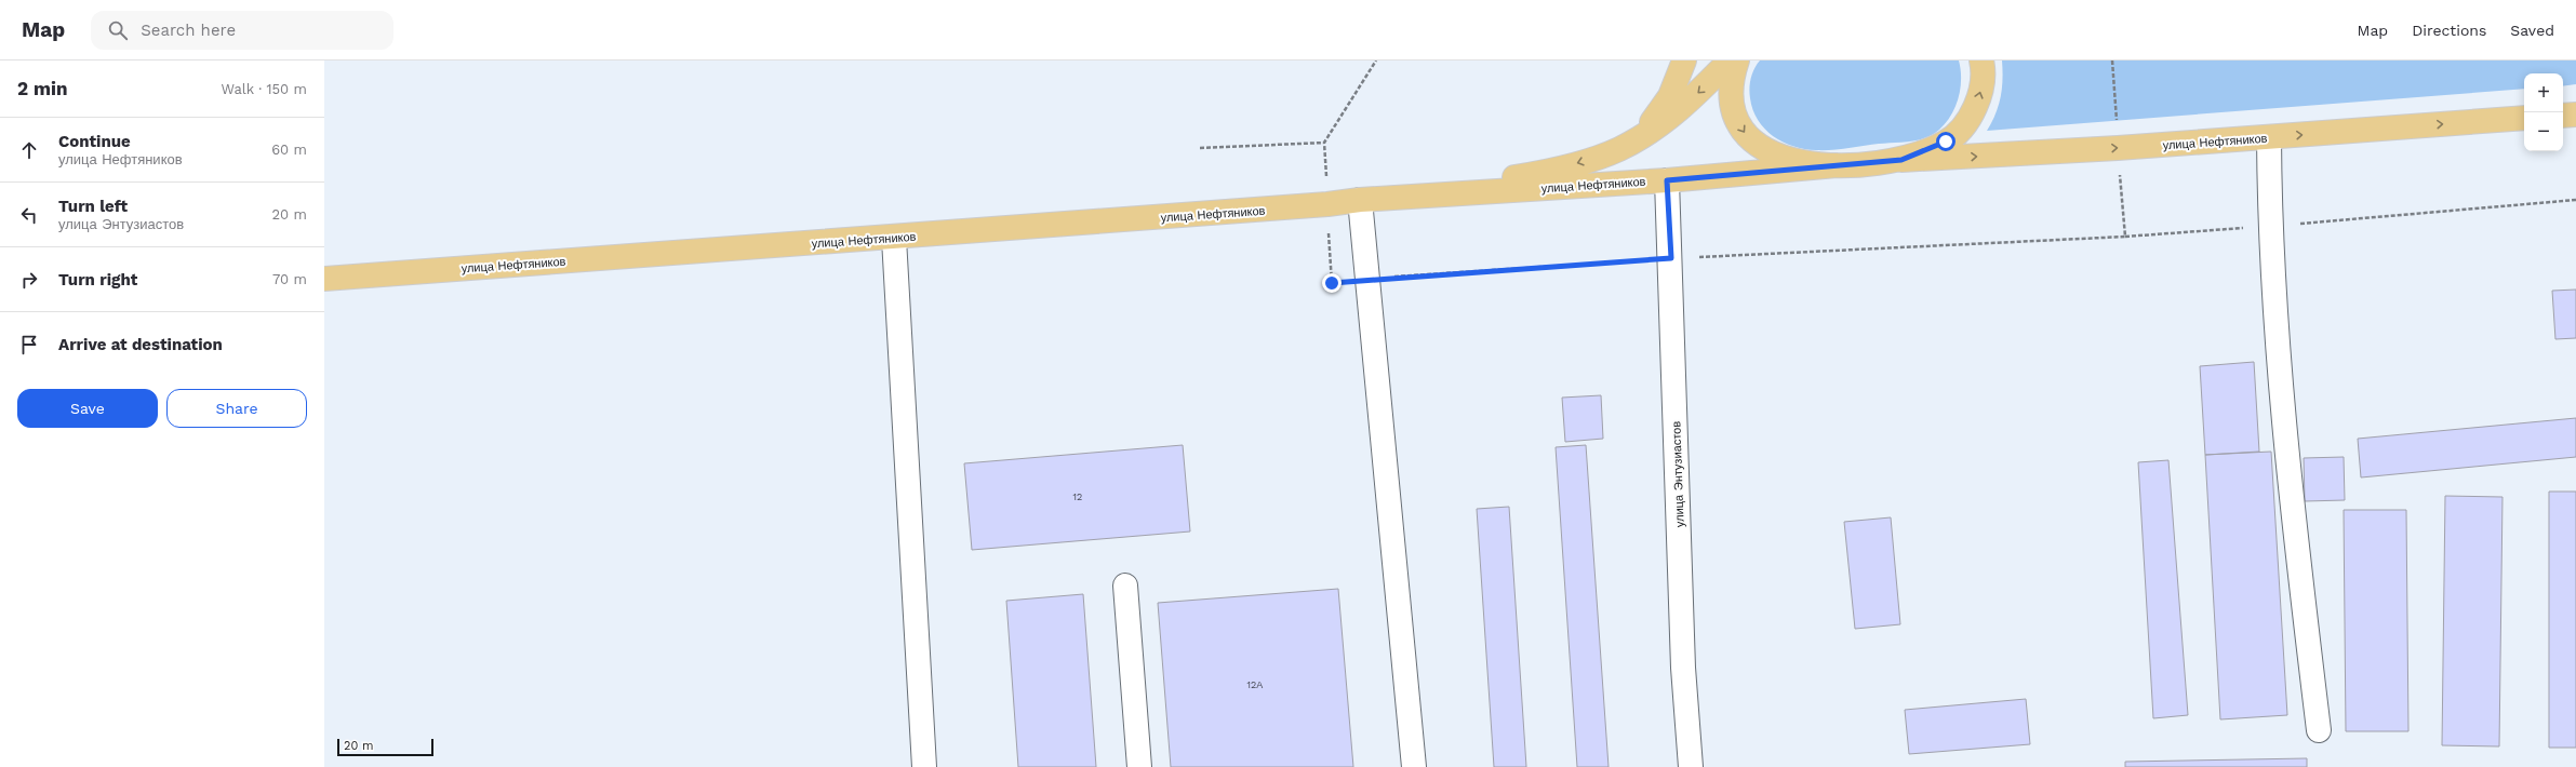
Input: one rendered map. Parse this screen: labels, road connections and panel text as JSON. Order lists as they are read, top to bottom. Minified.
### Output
{"streets":{"main road":["улица Нефтяников"],"street":["улица Энтузиастов"]},"crossings":[["улица Нефтяников","улица Энтузиастов"]],"house_numbers":["12","12А"],"scale_bar":"20 m","page":{"header":"Map","search":"Search here","nav":["Map","Directions","Saved"],"heading":["2 min","Walk · 150 m"],"map_buttons":["+","−"],"list":[["Continue","улица Нефтяников","60 m"],["Turn left","улица Энтузиастов","20 m"],["Turn right","70 m"],"Arrive at destination"],"buttons":["Save","Share"],"scale":"20 m"}}
